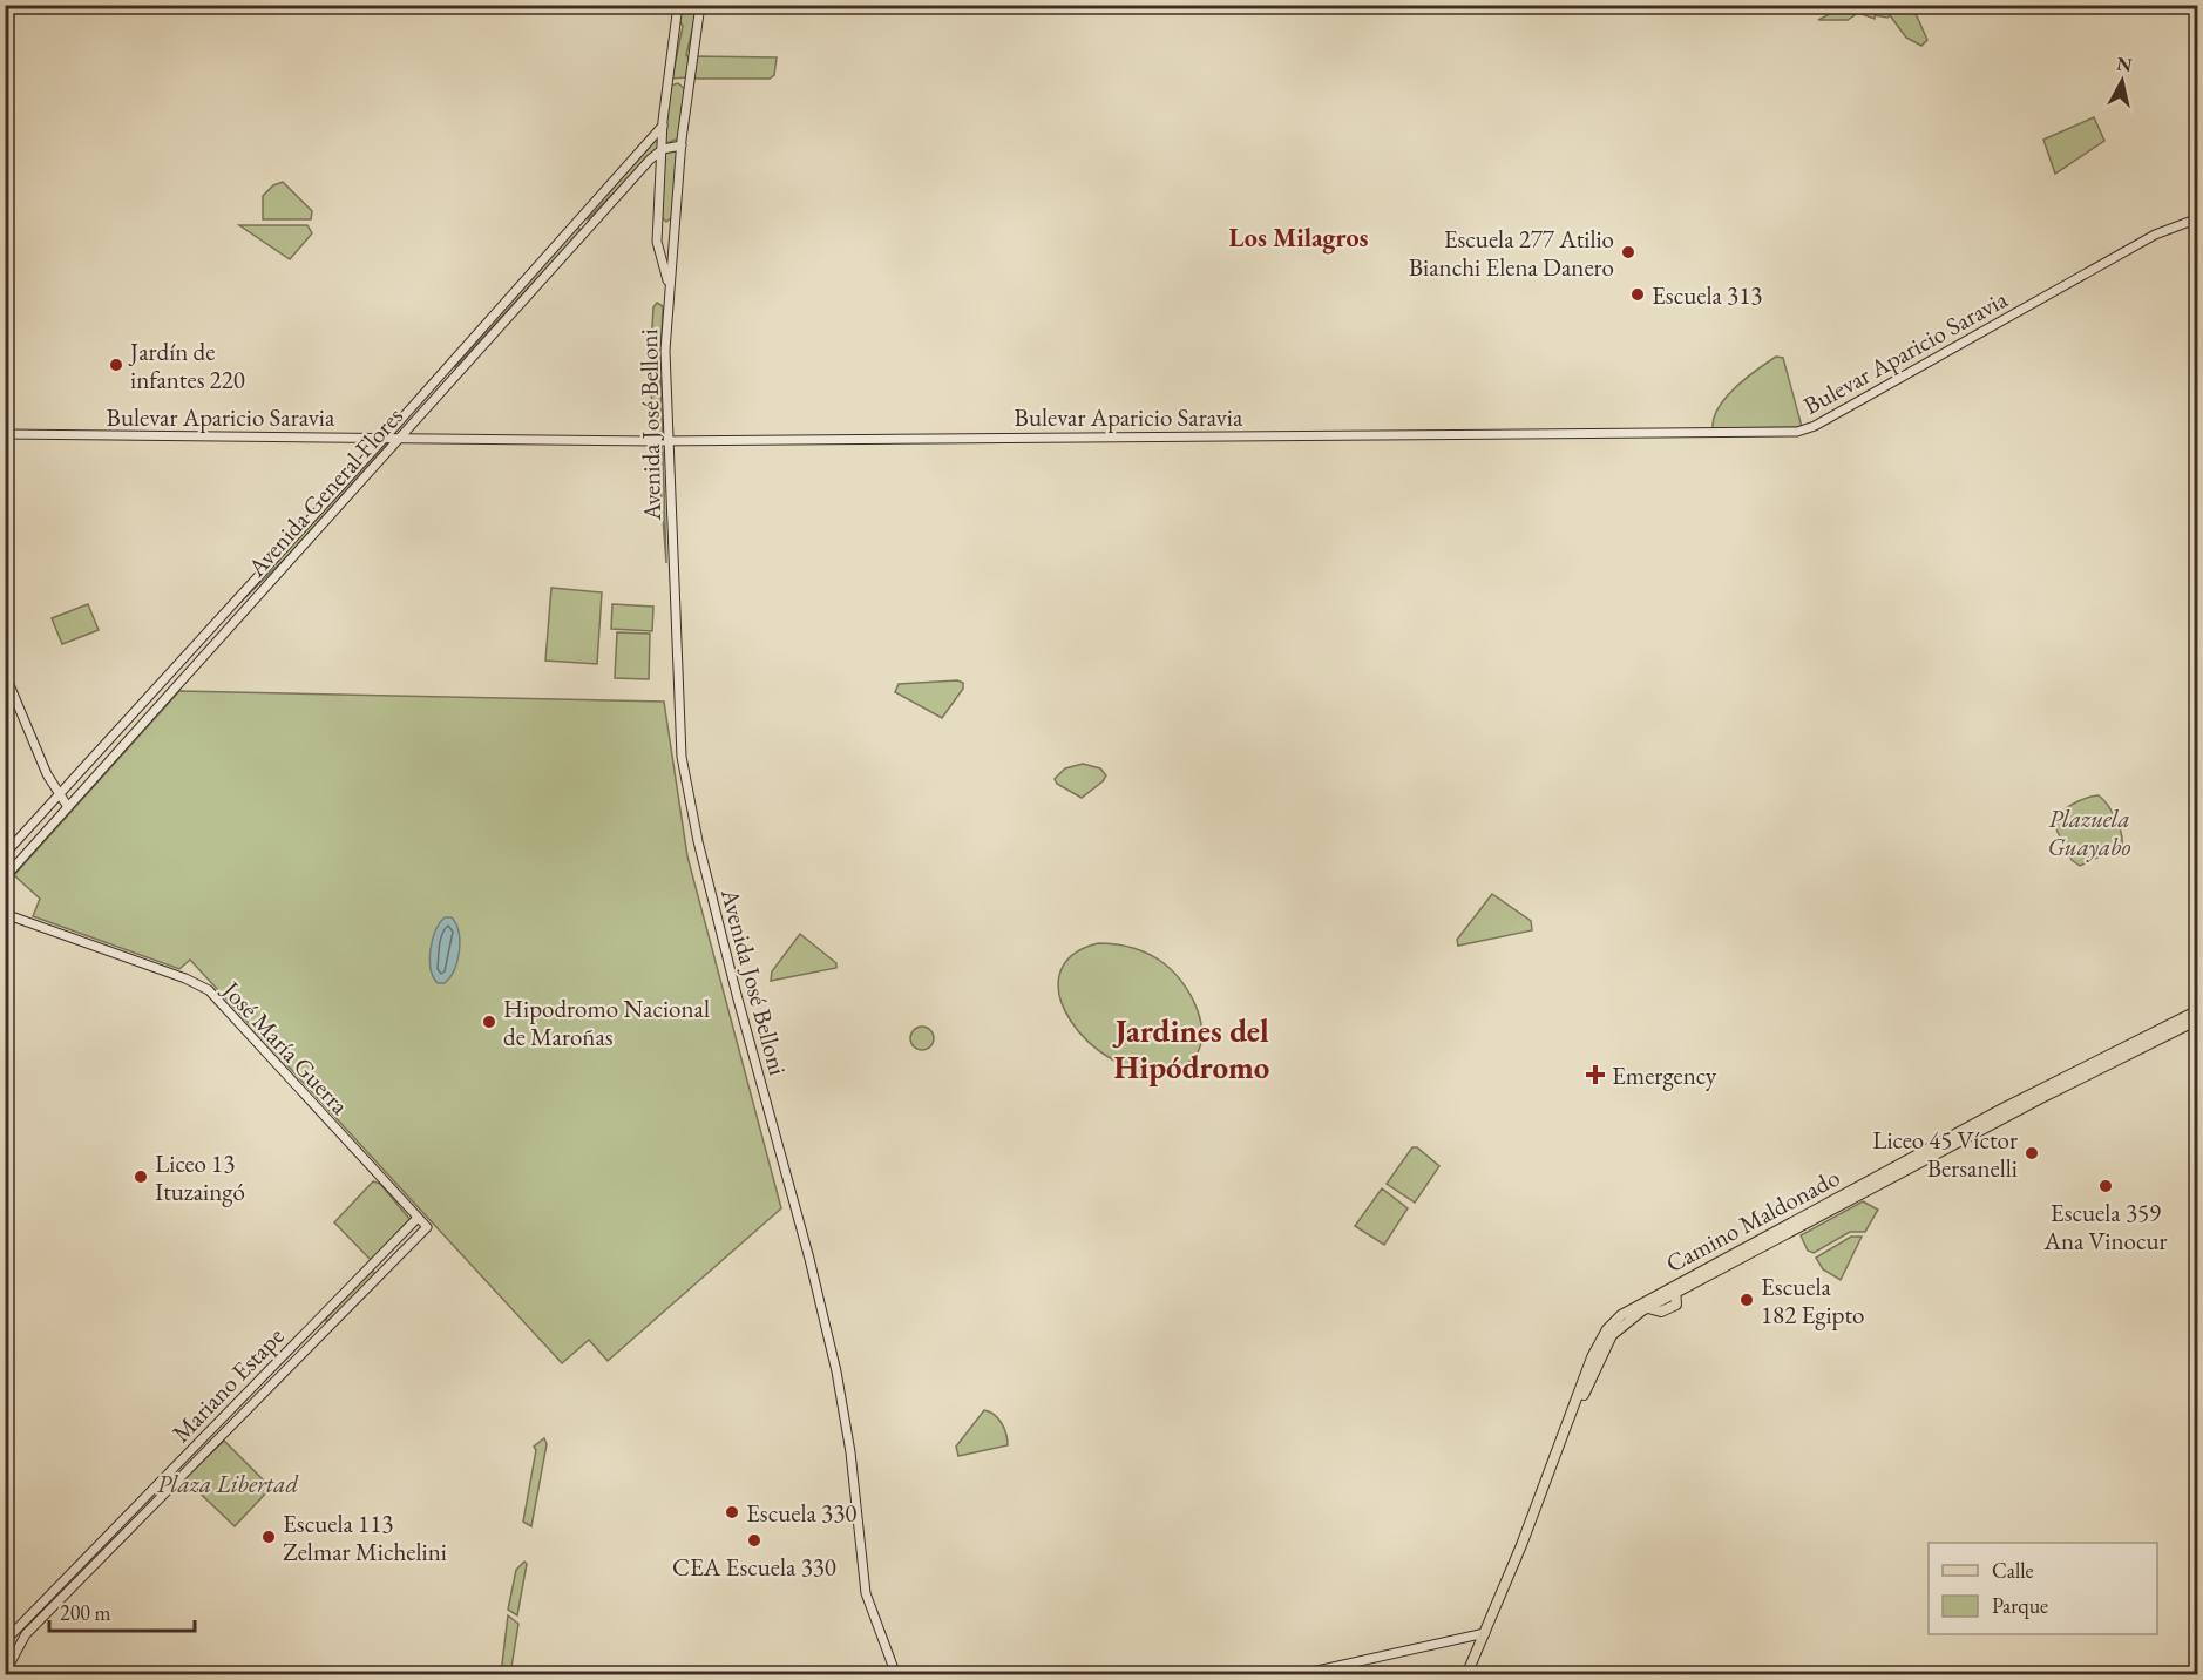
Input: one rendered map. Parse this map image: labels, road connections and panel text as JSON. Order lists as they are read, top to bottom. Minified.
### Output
{"streets":{"main road":["Camino Maldonado"],"street":["Bulevar Aparicio Saravia","Avenida José Belloni","Avenida General Flores","José María Guerra","Mariano Estape"]},"crossings":[["Bulevar Aparicio Saravia","Avenida José Belloni"],["Bulevar Aparicio Saravia","Avenida General Flores"],["Avenida José Belloni","Avenida General Flores"],["José María Guerra","Mariano Estape"]],"districts":["Los Milagros","Jardines del Hipódromo"],"parks":["Plazuela Guayabo","Plaza Libertad"],"places":{"other":["Escuela 277 Atilio Bianchi Elena Danero","Escuela 313","Jardín de infantes 220","Hipodromo Nacional de Maroñas","Liceo 45 Víctor Bersanelli","Liceo 13 Ituzaingó","Escuela 359 Ana Vinocur","Escuela 182 Egipto","Escuela 330","Escuela 113 Zelmar Michelini","CEA Escuela 330"],"health":["Emergency"]},"legend":["Calle","Parque"],"scale_bar":"200 m","north":"top"}
